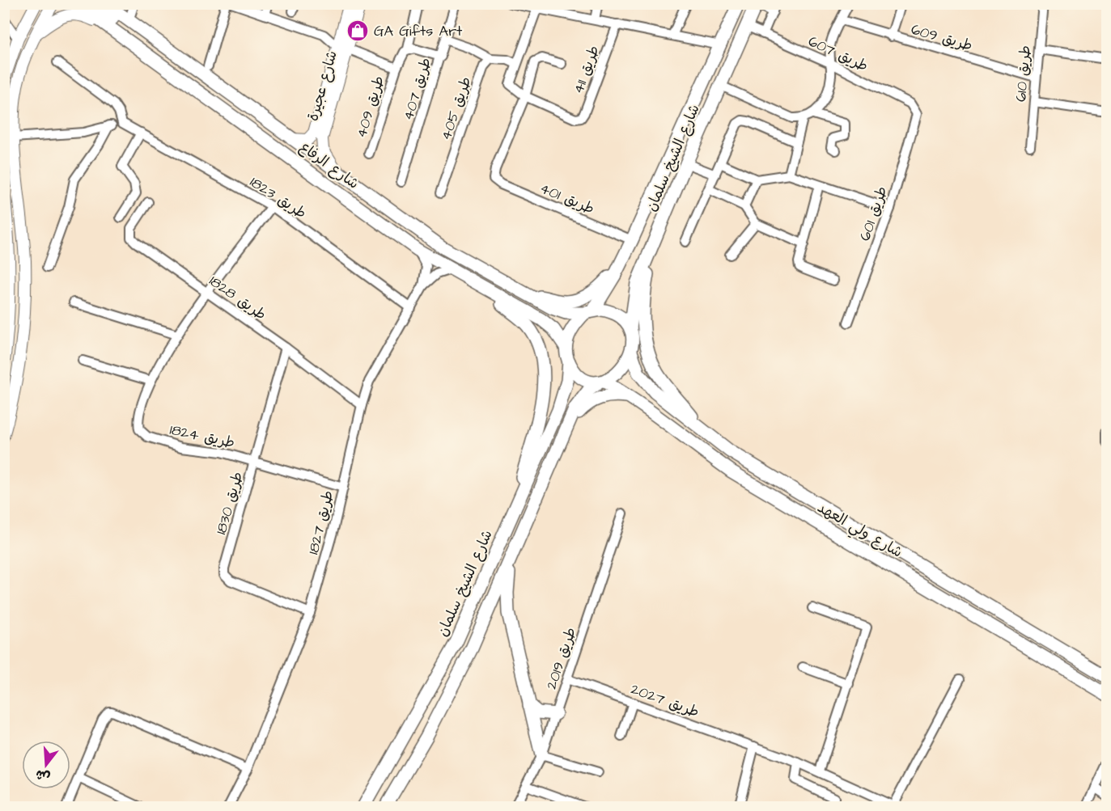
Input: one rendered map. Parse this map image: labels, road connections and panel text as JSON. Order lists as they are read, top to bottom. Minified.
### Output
{"streets":{"main road":["شارع عجيرة","شارع الشيخ سلمان","شارع الرفاع","شارع ولي العهد"],"street":["طريق 609","طريق 607","طريق 411","طريق 610","طريق 407","طريق 409","طريق 405","طريق 1823","طريق 401","طريق 601","طريق 1828","طريق 1824","طريق 1830","طريق 1827","طريق 2019","طريق 2027"]},"crossings":[["طريق 609","طريق 610"],["طريق 607","شارع الشيخ سلمان"],["طريق 607","طريق 601"],["طريق 411","طريق 401"],["شارع عجيرة","طريق 409"],["شارع عجيرة","شارع الرفاع"],["شارع الشيخ سلمان","شارع الرفاع"],["شارع الشيخ سلمان","طريق 401"],["شارع الشيخ سلمان","شارع ولي العهد"],["شارع الرفاع","طريق 1827"],["شارع الرفاع","شارع ولي العهد"],["طريق 1823","طريق 1824"],["طريق 1823","طريق 1827"],["طريق 1828","طريق 1824"],["طريق 1828","طريق 1830"],["طريق 1828","طريق 1827"],["طريق 1824","طريق 1830"],["طريق 1830","طريق 1827"],["طريق 2019","طريق 2027"]],"places":{"shop":["GA Gifts Art"]},"north":"bottom"}
